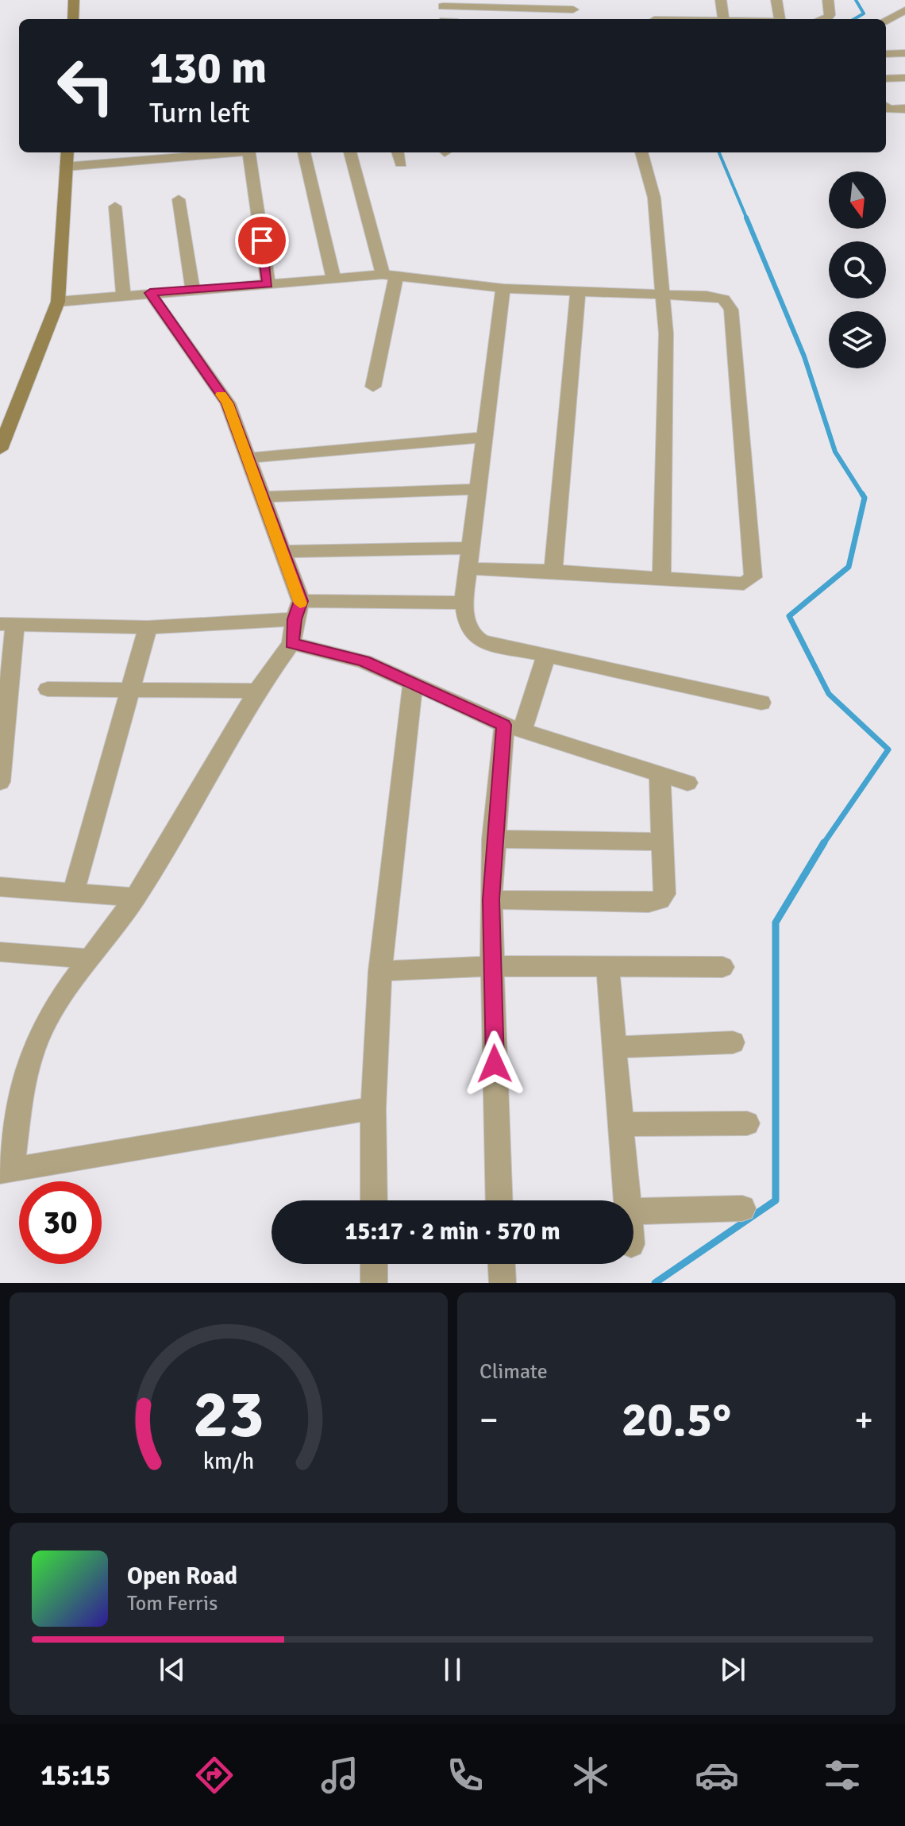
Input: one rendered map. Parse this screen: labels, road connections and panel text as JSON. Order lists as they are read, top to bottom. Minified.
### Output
{"north":"bottom","page":{"turn":["130 m","Turn left"],"limit":"30","trip":"15:17 · 2 min · 570 m","tile":"Climate","heat":["−","20.5°","+"],"song":["Open Road","Tom Ferris"],"tabs":"15:15","gauge":["23","km/h"]}}
